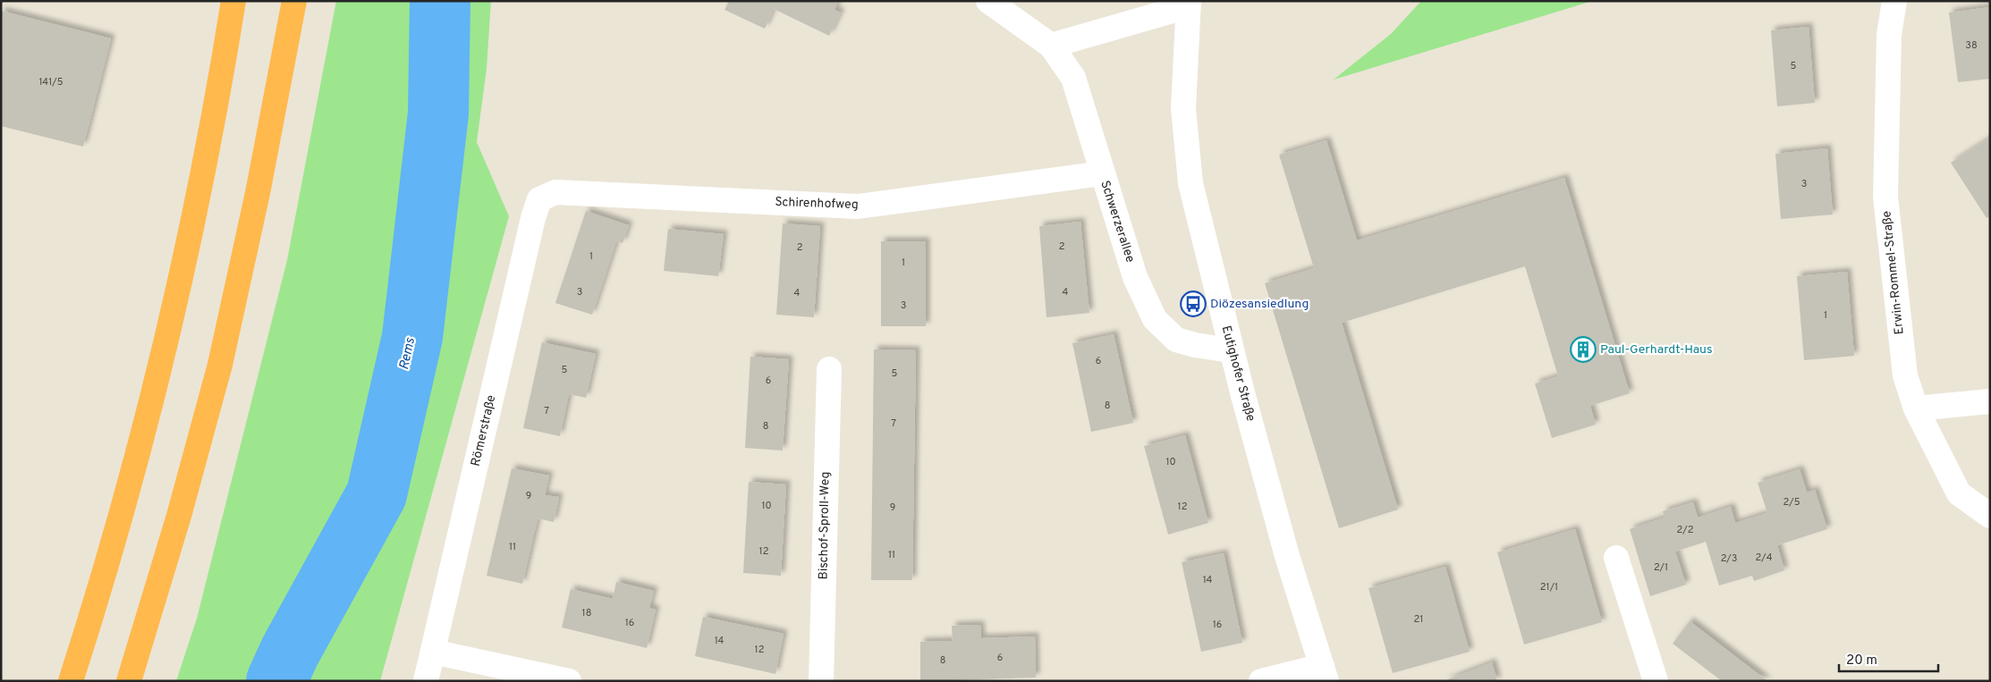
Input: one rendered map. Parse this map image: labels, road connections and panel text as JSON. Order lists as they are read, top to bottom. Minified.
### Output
{"streets":{"street":["Schirenhofweg","Schwerzerallee","Erwin-Rommel-Straße","Eutighofer Straße","Römerstraße","Bischof-Sproll-Weg"]},"crossings":[["Schirenhofweg","Schwerzerallee"],["Schirenhofweg","Römerstraße"],["Schwerzerallee","Eutighofer Straße"]],"water":["Rems"],"places":{"bus stop":["Diözesansiedlung"],"building":["Paul-Gerhardt-Haus"]},"house_numbers":["38","5","141/5","3","2","2","1","1","3","4","4","3","1","6","5","5","6","8","7","7","8","10","9","2/5","10","12","9","2/2","11","12","11","2/4","2/3","2/1","14","21/1","18","21","16","16","14","12","6","8"],"scale_bar":"20 m"}
